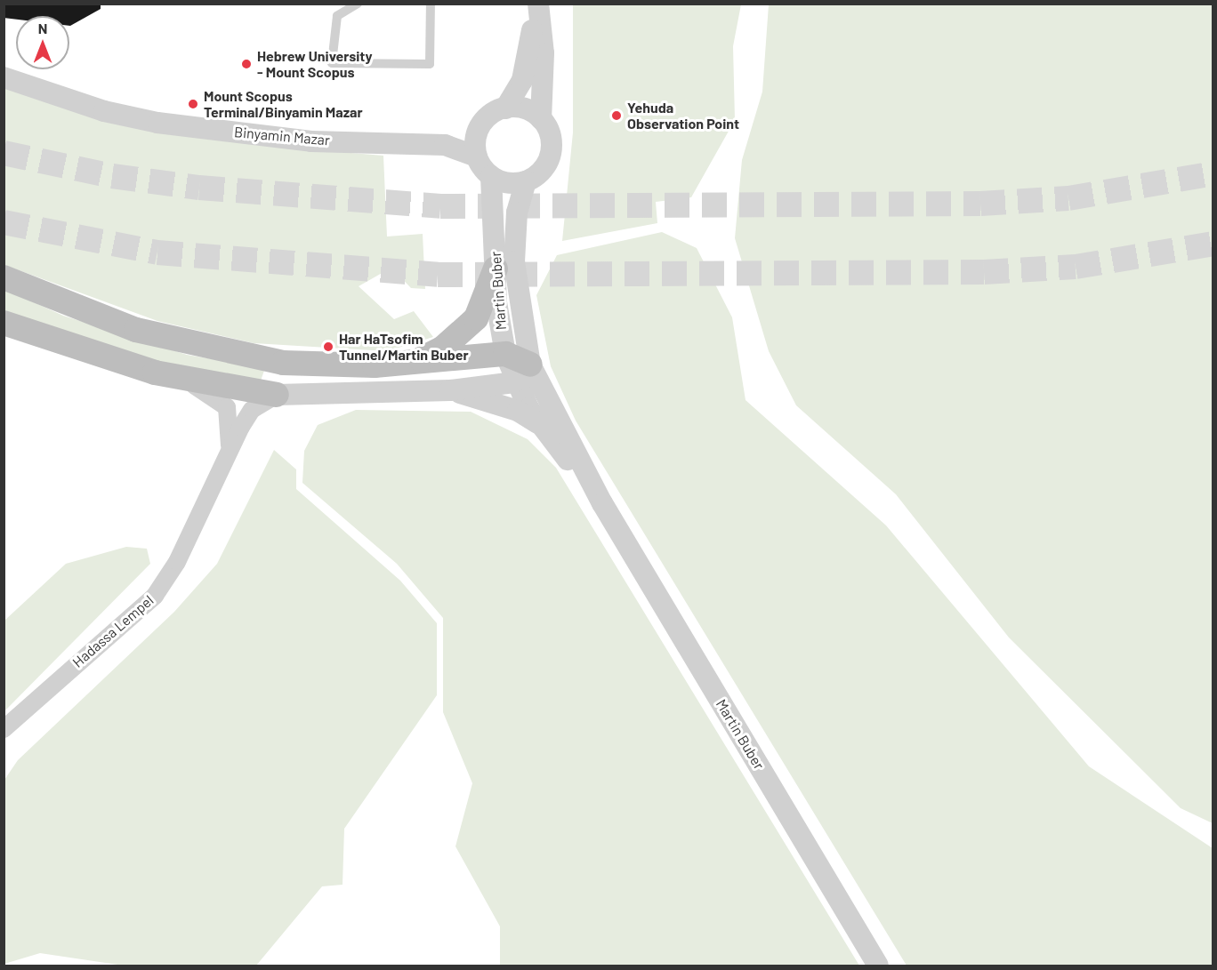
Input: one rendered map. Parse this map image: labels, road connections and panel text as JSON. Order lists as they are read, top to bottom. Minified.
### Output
{"streets":{"street":["Binyamin Mazar","Martin Buber","Hadassa Lempel"]},"crossings":[["Binyamin Mazar","Martin Buber"]],"places":["Hebrew University - Mount Scopus","Mount Scopus Terminal/Binyamin Mazar","Yehuda Observation Point","Har HaTsofim Tunnel/Martin Buber"],"north":"top"}
